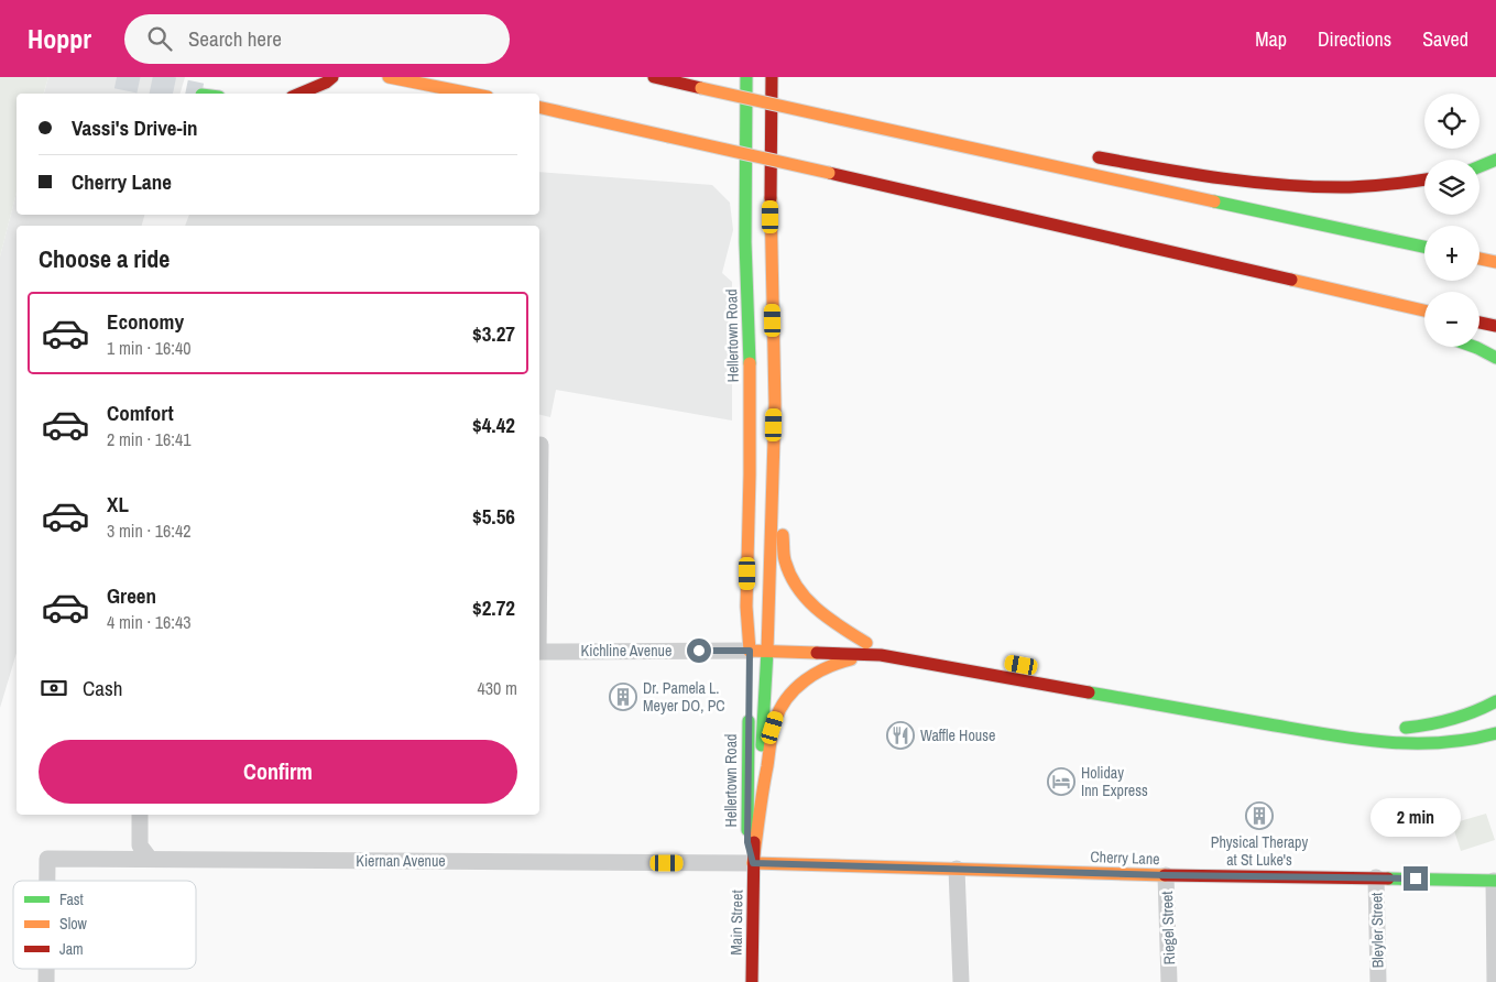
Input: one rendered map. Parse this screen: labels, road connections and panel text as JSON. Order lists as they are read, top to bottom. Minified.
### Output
{"streets":{"main road":["Hellertown Road","Cherry Lane","Main Street"],"street":["Kichline Avenue","Kiernan Avenue","Riegel Street","Bleyler Street"]},"crossings":[["Hellertown Road","Kichline Avenue"],["Hellertown Road","Cherry Lane"],["Hellertown Road","Kiernan Avenue"],["Hellertown Road","Main Street"],["Cherry Lane","Kiernan Avenue"],["Cherry Lane","Main Street"],["Cherry Lane","Riegel Street"],["Cherry Lane","Bleyler Street"],["Kiernan Avenue","Main Street"]],"places":{"building":["Dr. Pamela L. Meyer DO, PC","Physical Therapy at St Luke's"],"restaurant":["Waffle House"],"hotel":["Holiday Inn Express"]},"legend":["Fast","Slow","Jam"],"page":{"header":"Hoppr","search":"Search here","nav":["Map","Directions","Saved"],"map_buttons":["+","−"],"banner":["Vassi's Drive-in","Cherry Lane"],"heading":"Choose a ride","list":[{"name":"Economy","note":"1 min · 16:40","value":"$3.27"},{"name":"Comfort","note":"2 min · 16:41","value":"$4.42"},{"name":"XL","note":"3 min · 16:42","value":"$5.56"},{"name":"Green","note":"4 min · 16:43","value":"$2.72"}],"pay":["Cash","430 m"],"buttons":"Confirm","bubble":"2 min"}}
